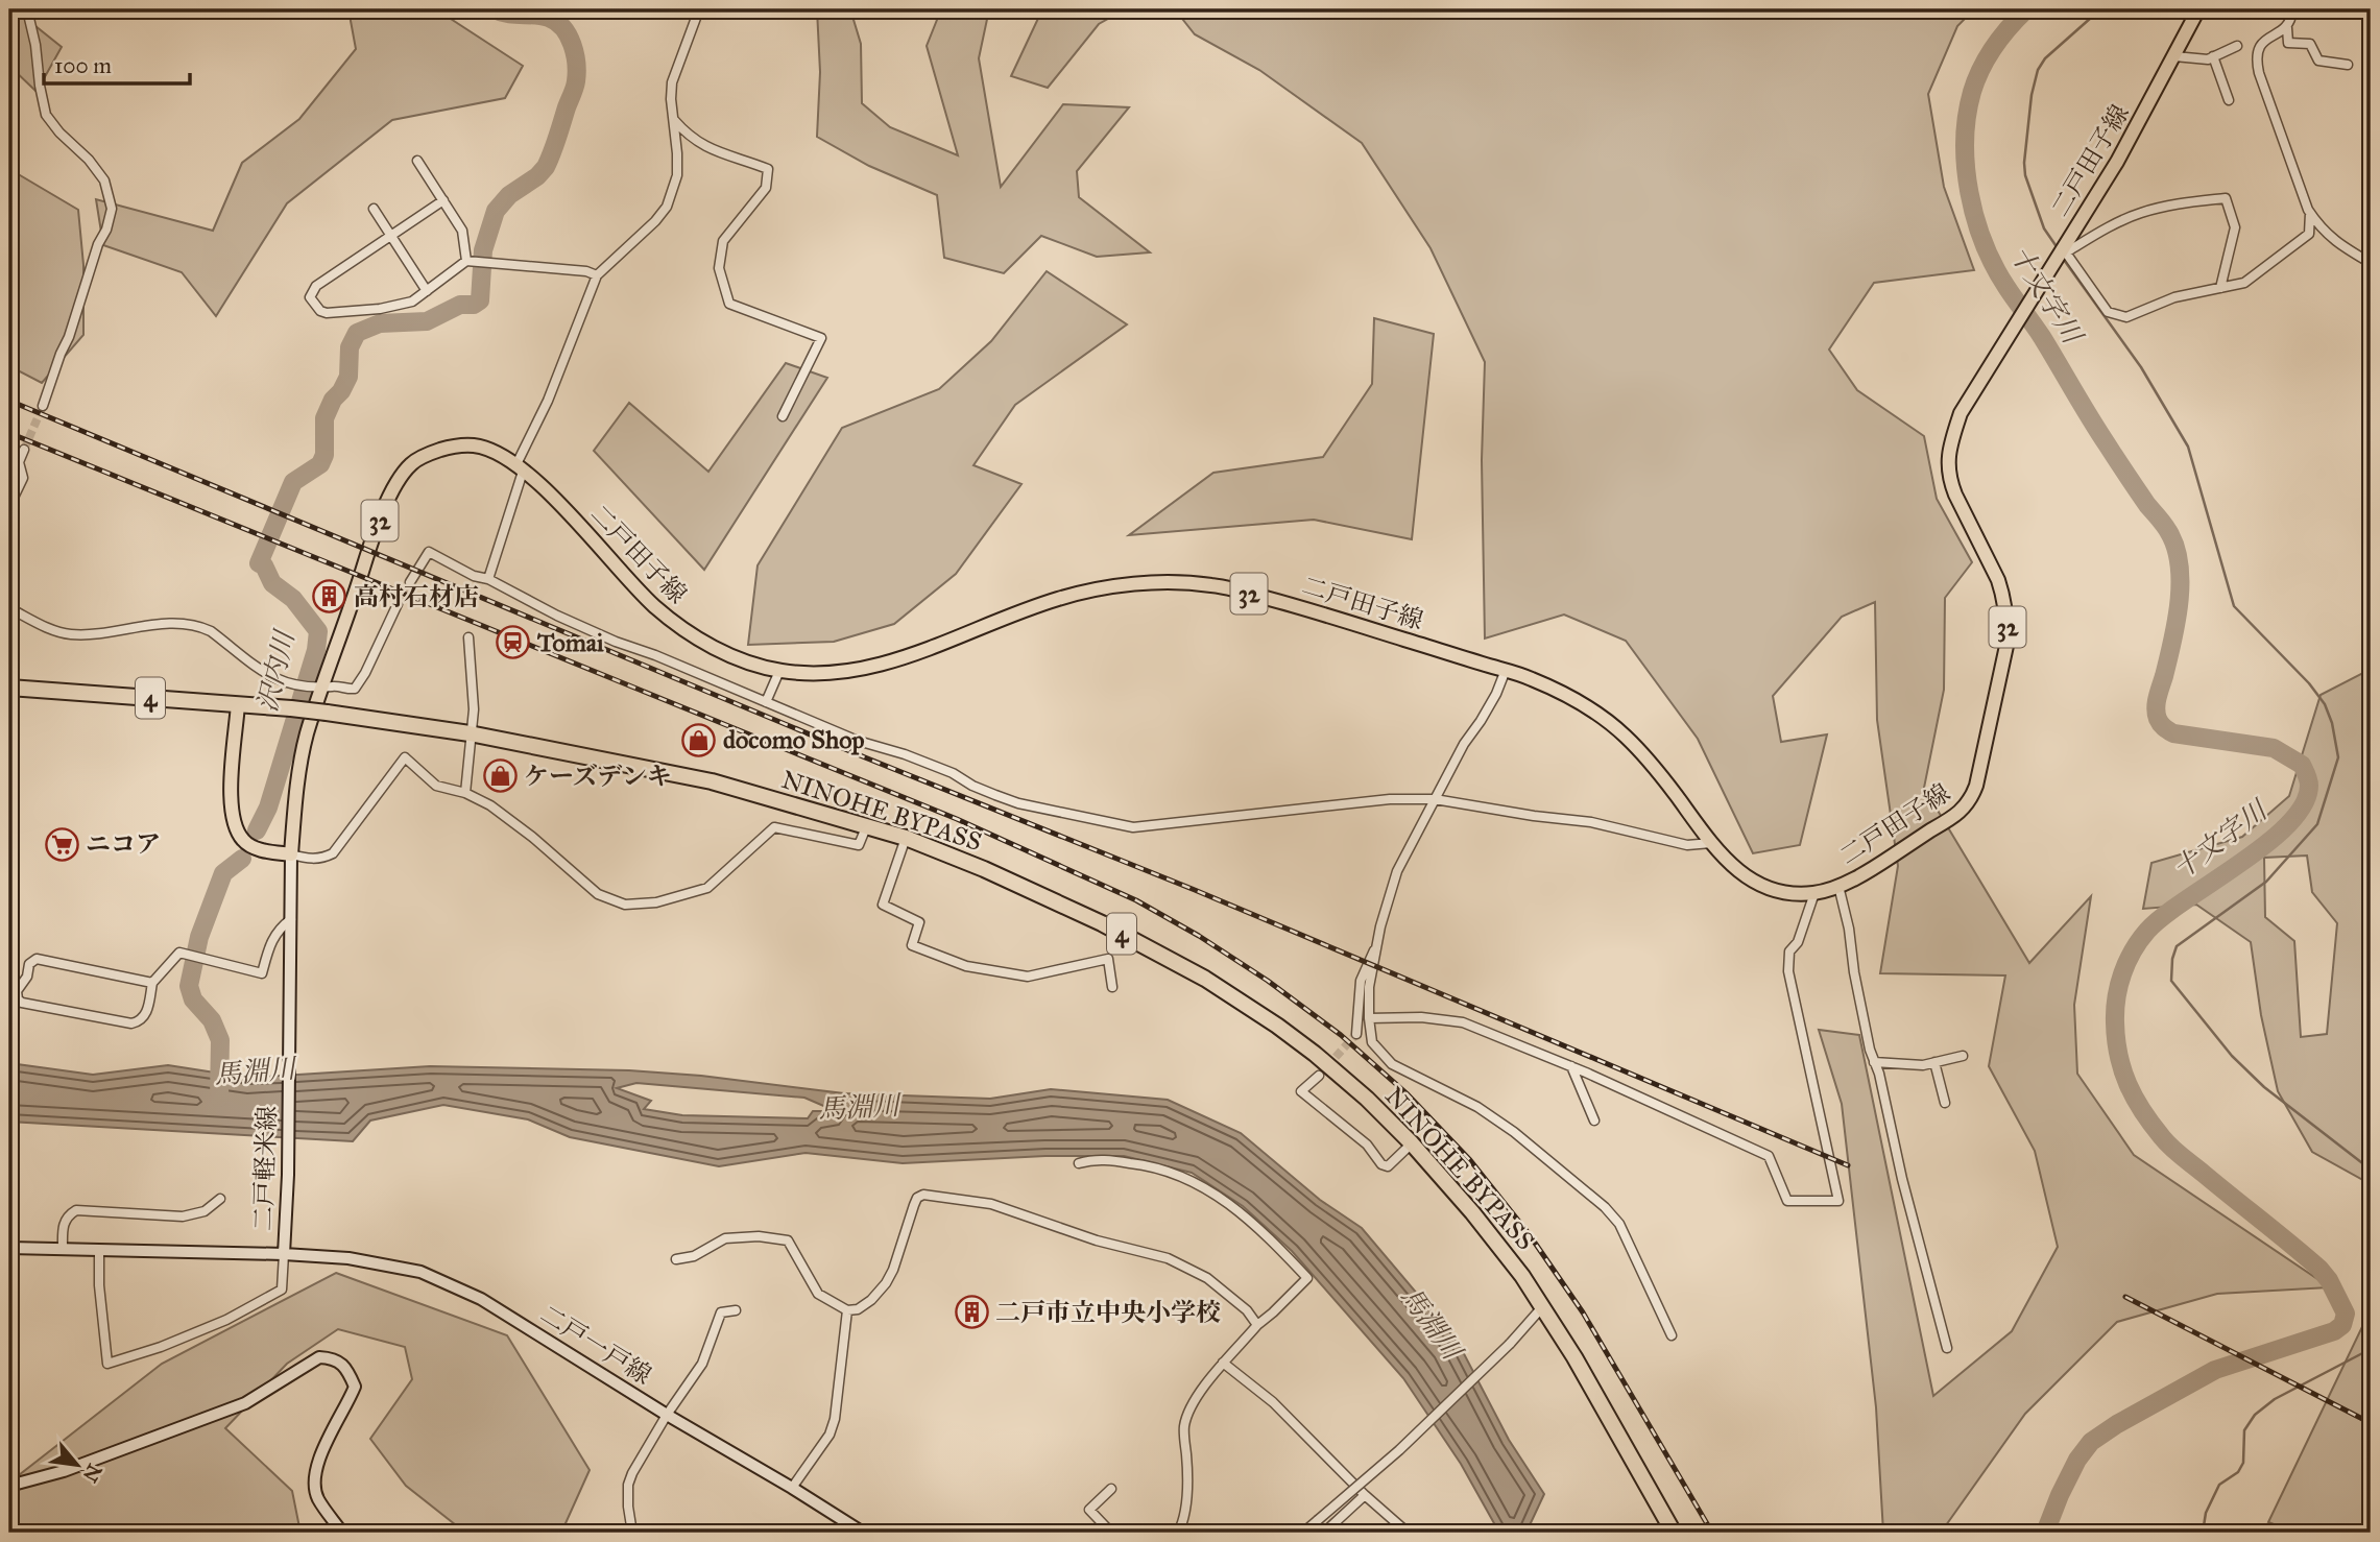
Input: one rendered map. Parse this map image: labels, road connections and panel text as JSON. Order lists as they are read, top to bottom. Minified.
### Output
{"streets":{"highway":["4","NINOHE BYPASS"],"main road":["二戸田子線","32","二戸軽米線","二戸一戸線"]},"crossings":[["二戸田子線","二戸軽米線"],["二戸軽米線","二戸一戸線"]],"water":["十文字川","沢内川","馬淵川"],"places":{"building":["高村石材店","二戸市立中央小学校"],"station":["Tomai"],"shop":["docomo Shop","ケーズデンキ"],"supermarket":["ニコア"]},"scale_bar":"100 m","north":"bottom right"}
